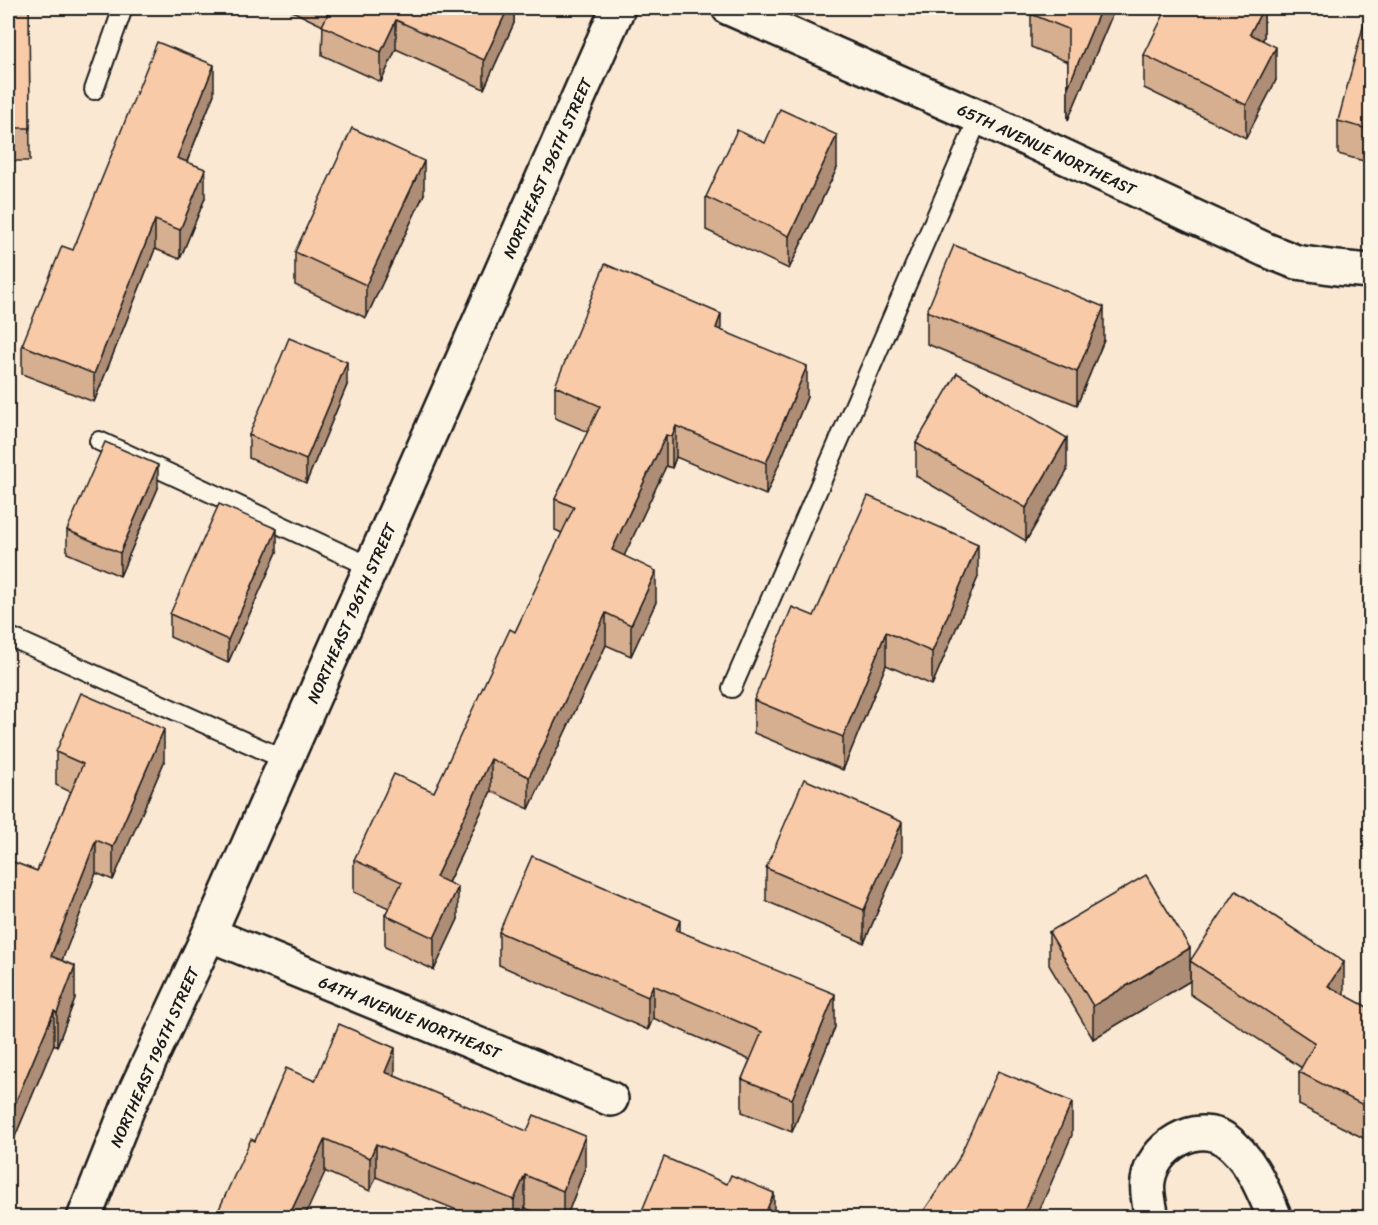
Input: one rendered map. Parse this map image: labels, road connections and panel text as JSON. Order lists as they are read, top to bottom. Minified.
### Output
{"streets":{"street":["65TH AVENUE NORTHEAST","NORTHEAST 196TH STREET","64TH AVENUE NORTHEAST"]},"crossings":[["NORTHEAST 196TH STREET","64TH AVENUE NORTHEAST"]]}
